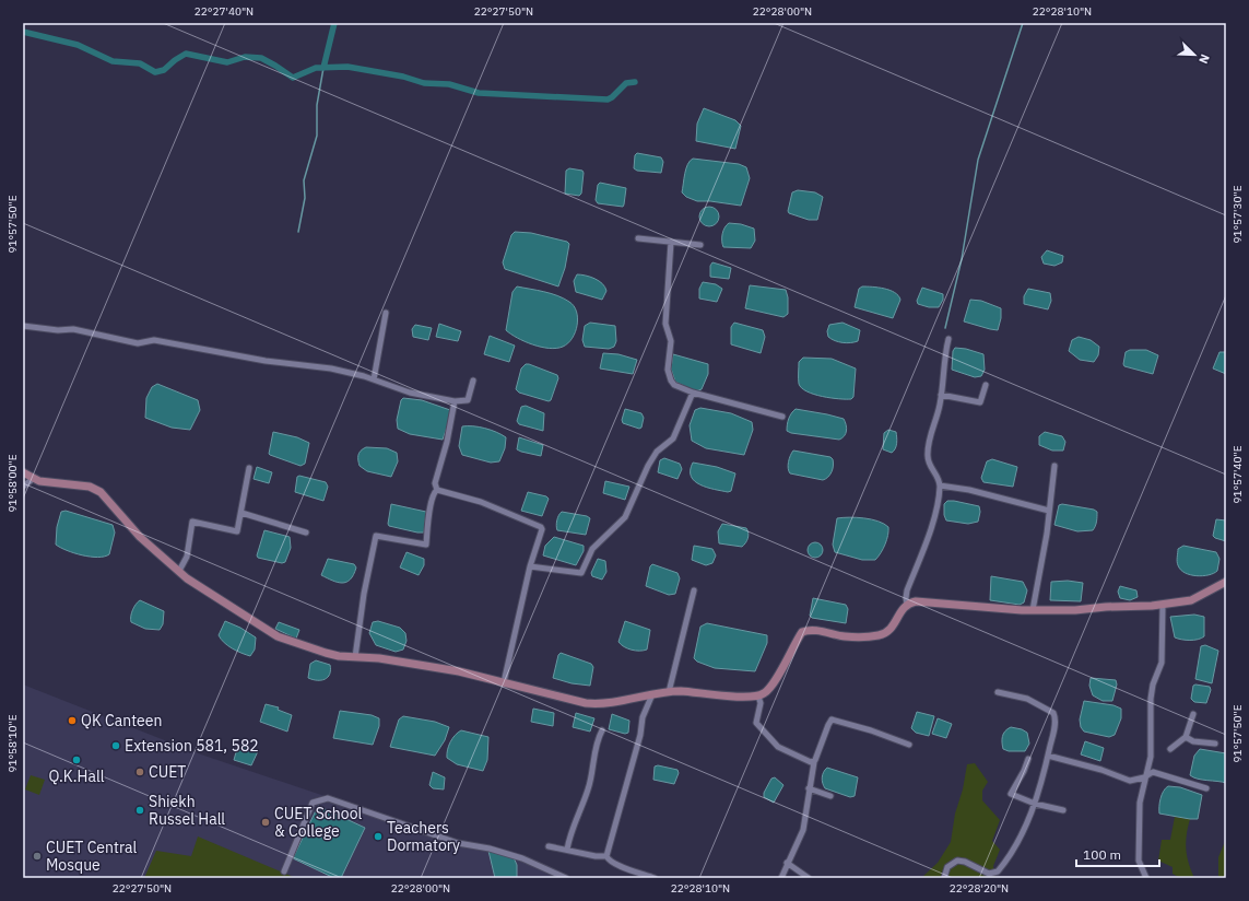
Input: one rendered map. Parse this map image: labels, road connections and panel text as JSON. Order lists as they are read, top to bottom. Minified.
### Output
{"places":["QK Canteen","Extension 581, 582","Q.K.Hall","CUET","Shiekh Russel Hall","CUET School & College","Teachers Dormatory","CUET Central Mosque"],"scale_bar":"100 m","north":"bottom right","coordinates":["22°27'40\"N","22°27'50\"N","22°28'00\"N","22°28'10\"N","91°57'30\"E","91°57'50\"E","91°57'40\"E","91°58'00\"E","91°58'10\"E","22°28'20\"N"]}
